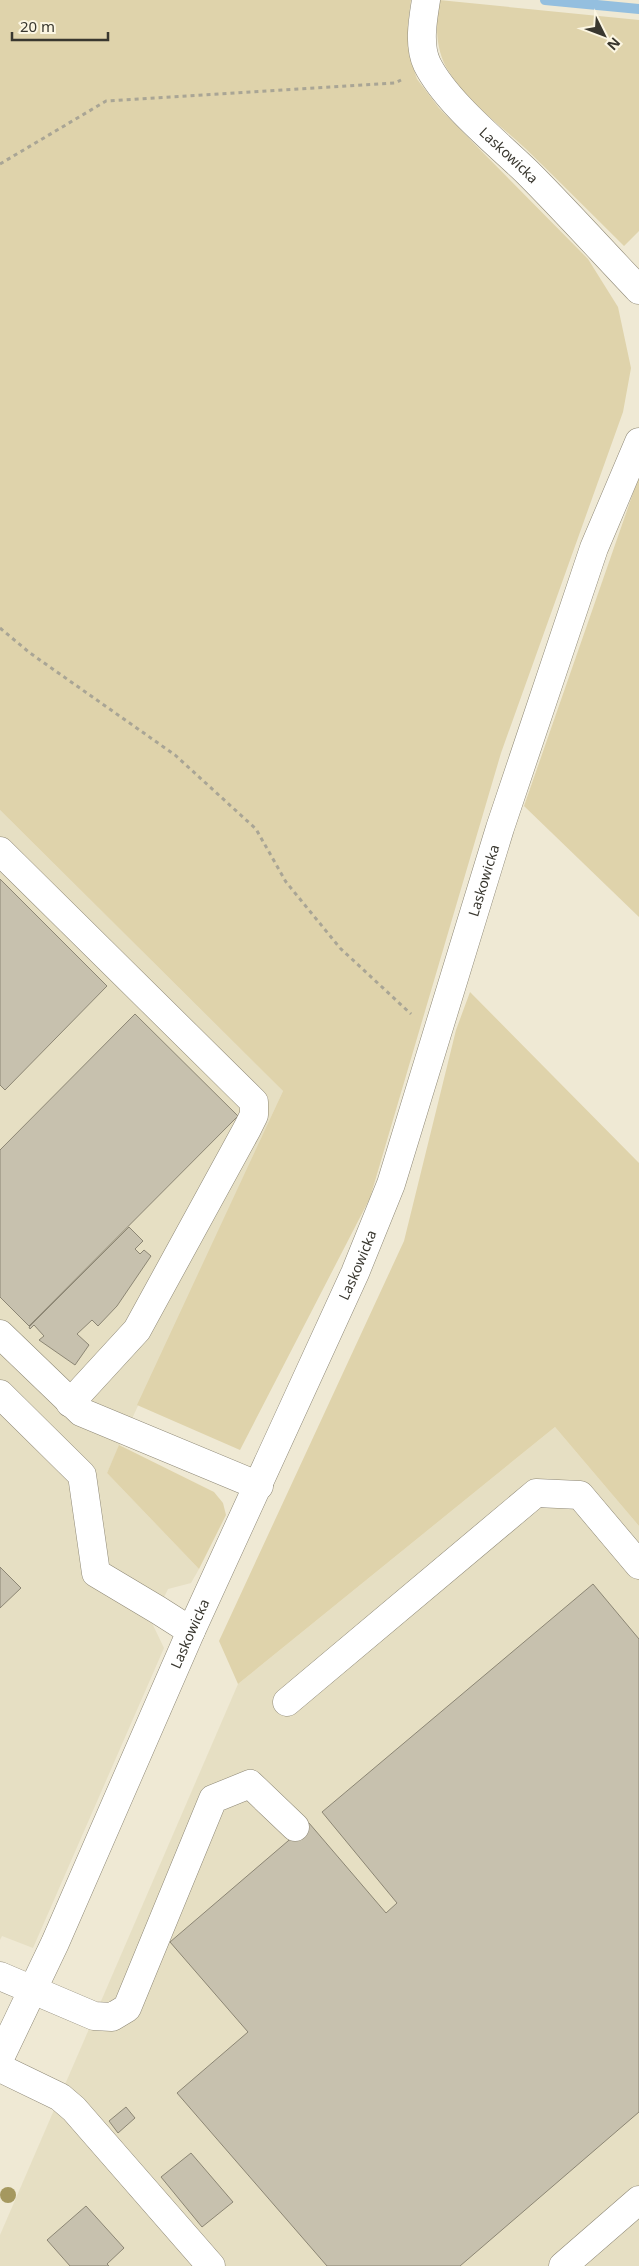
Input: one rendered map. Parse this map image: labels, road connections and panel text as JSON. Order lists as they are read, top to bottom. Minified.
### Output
{"streets":{"street":["Laskowicka"]},"scale_bar":"20 m","north":"bottom right"}
